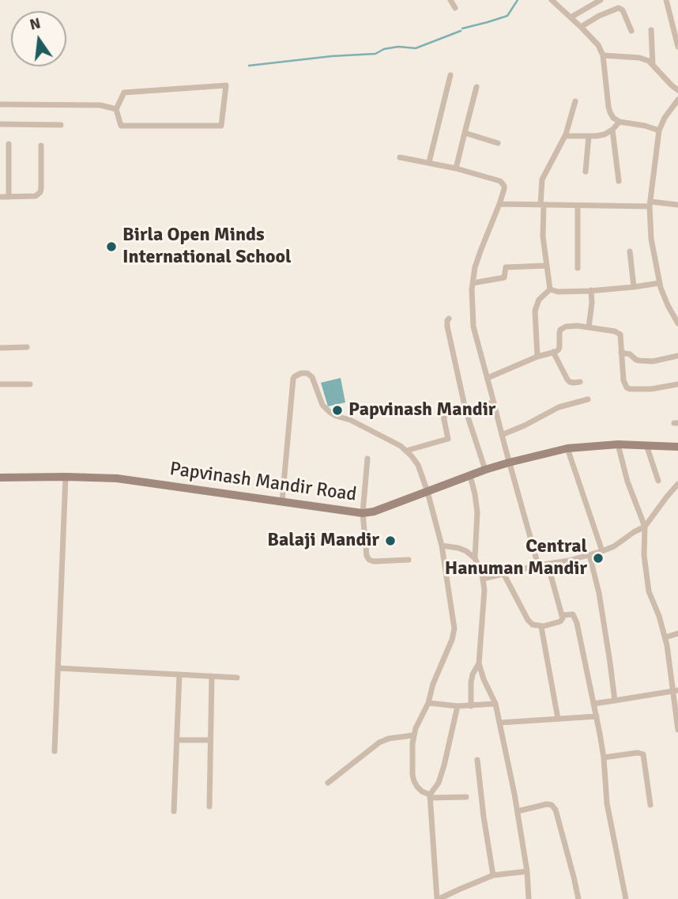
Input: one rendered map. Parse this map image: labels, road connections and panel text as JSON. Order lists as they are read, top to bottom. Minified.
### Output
{"streets":{"street":["Papvinash Mandir Road"]},"places":["Birla Open Minds International School","Papvinash Mandir","Balaji Mandir","Central Hanuman Mandir"],"north":"top"}
